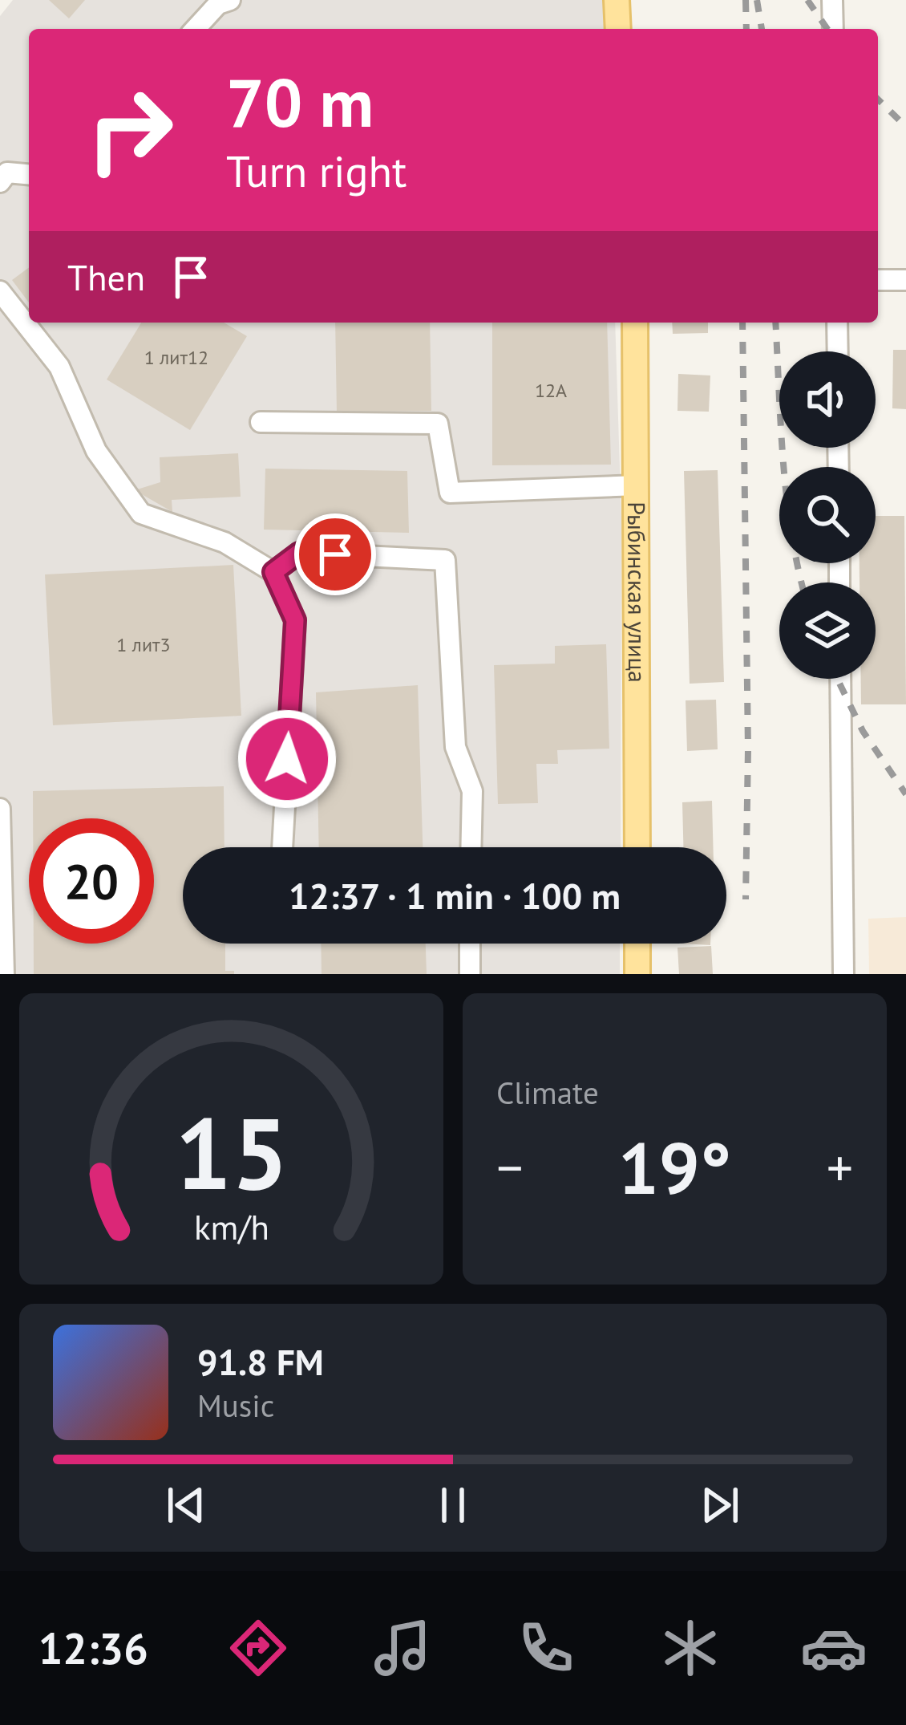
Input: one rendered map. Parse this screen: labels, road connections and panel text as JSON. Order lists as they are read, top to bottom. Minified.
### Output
{"streets":{"main road":["Рыбинская улица"]},"house_numbers":["1 лит12","12А","1 лит3"],"page":{"turn":["70 m","Turn right"],"then":"Then","limit":"20","trip":"12:37 · 1 min · 100 m","tile":"Climate","heat":["−","19°","+"],"song":["91.8 FM","Music"],"tabs":"12:36","gauge":["15","km/h"]}}
